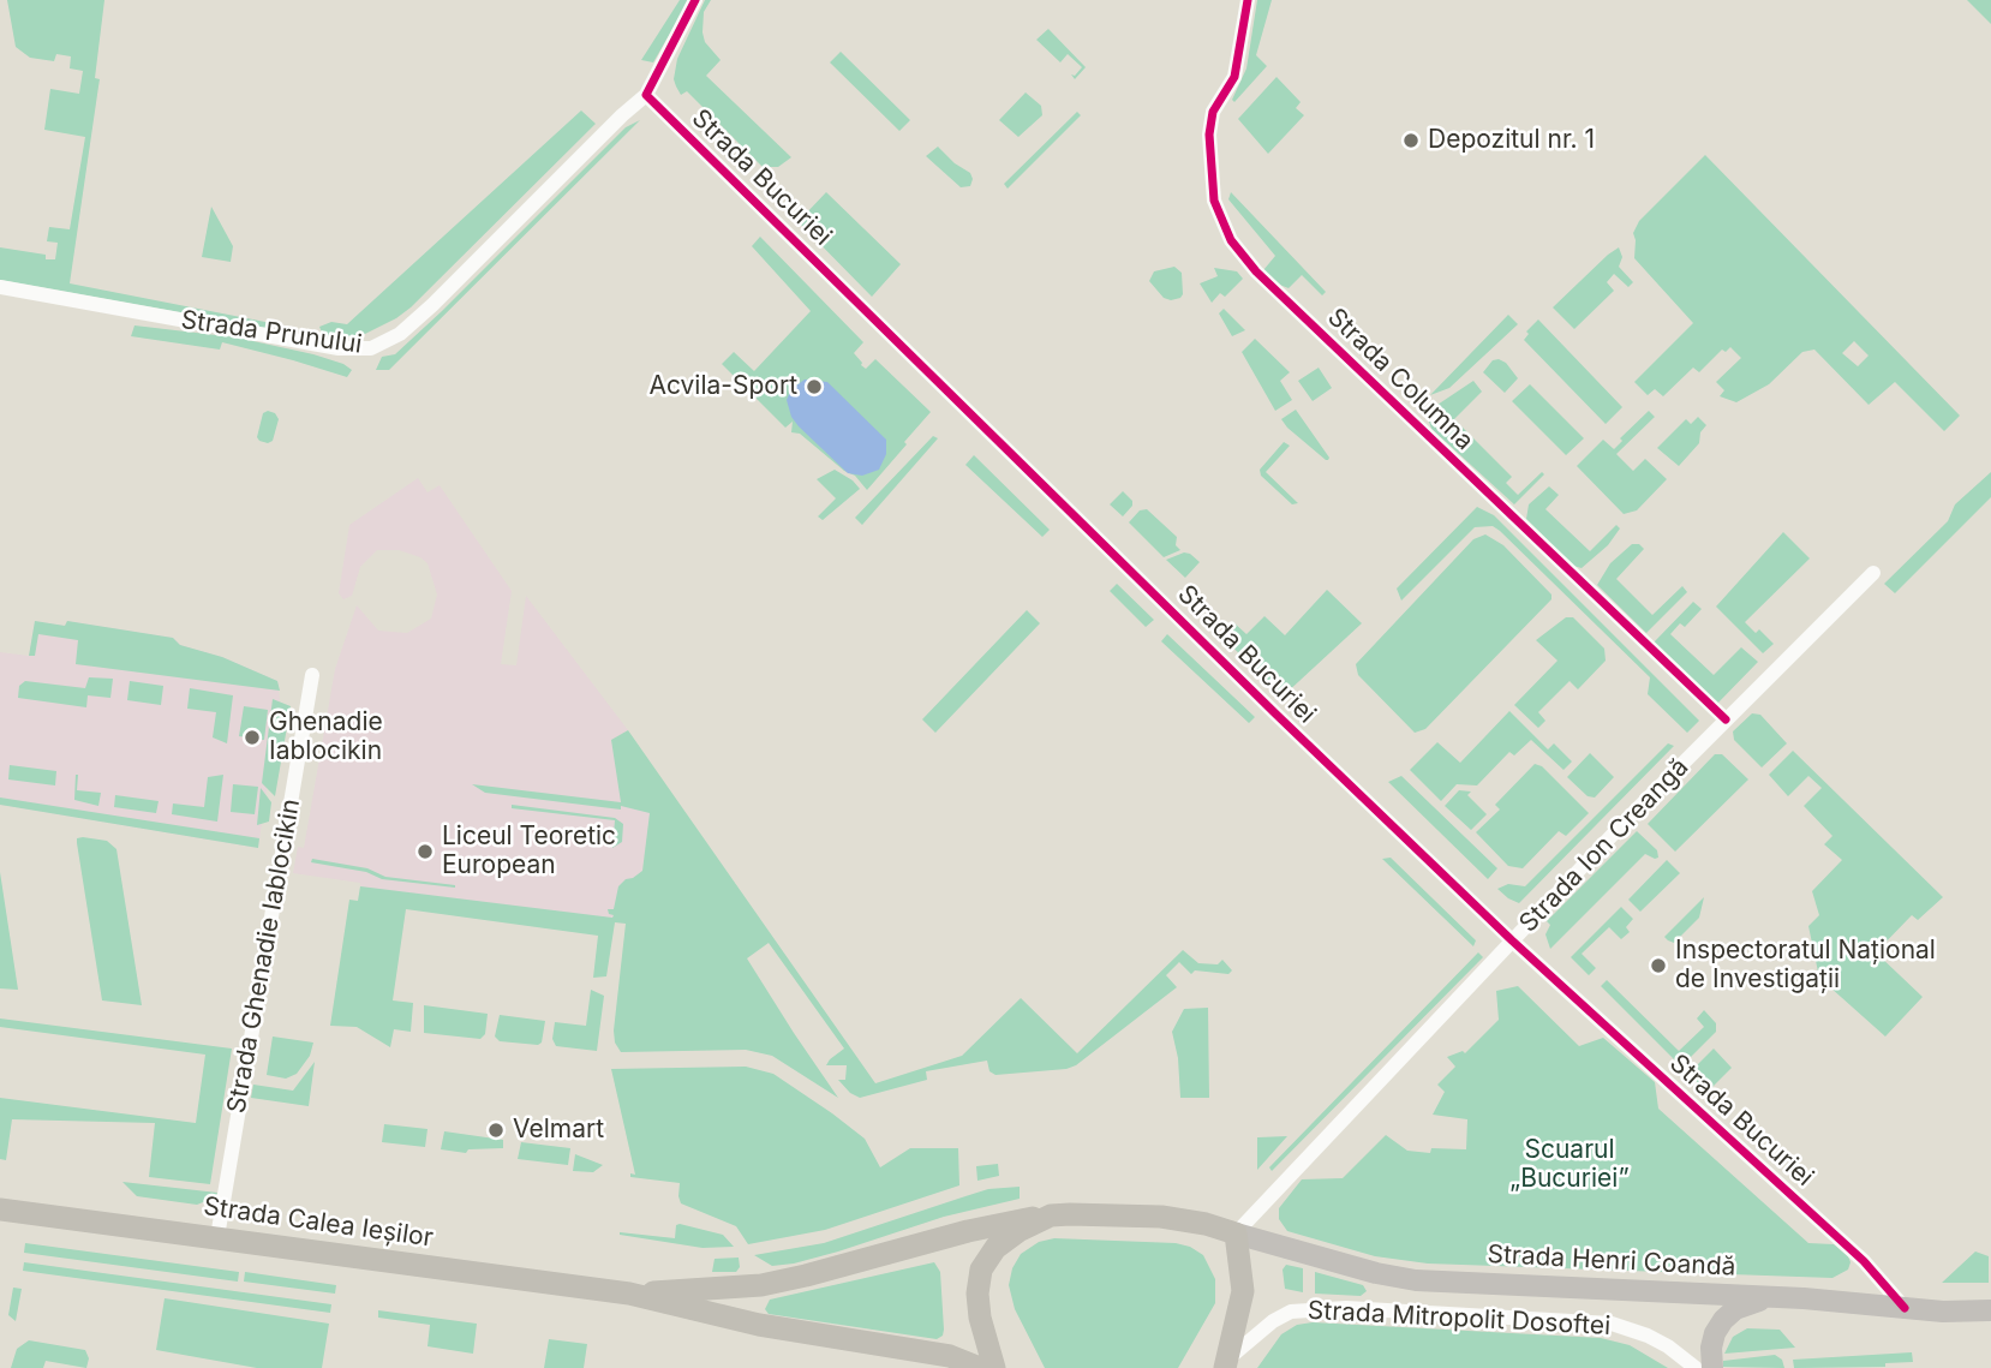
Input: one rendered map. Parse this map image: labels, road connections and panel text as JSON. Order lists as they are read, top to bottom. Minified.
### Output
{"streets":{"main road":["Strada Calea Ieșilor","Strada Henri Coandă"],"street":["Strada Bucuriei","Strada Prunului","Strada Columna","Strada Ion Creangă","Strada Ghenadie Iablocikin","Strada Mitropolit Dosoftei"]},"crossings":[["Strada Bucuriei","Strada Prunului"],["Strada Bucuriei","Strada Ion Creangă"],["Strada Bucuriei","Strada Henri Coandă"],["Strada Columna","Strada Ion Creangă"],["Strada Ion Creangă","Strada Calea Ieșilor"],["Strada Ion Creangă","Strada Henri Coandă"],["Strada Ghenadie Iablocikin","Strada Calea Ieșilor"],["Strada Calea Ieșilor","Strada Henri Coandă"]],"parks":["Scuarul „Bucuriei”"],"places":["Depozitul nr. 1","Acvila-Sport","Ghenadie Iablocikin","Liceul Teoretic European","Inspectoratul Național de Investigații","Velmart"]}
